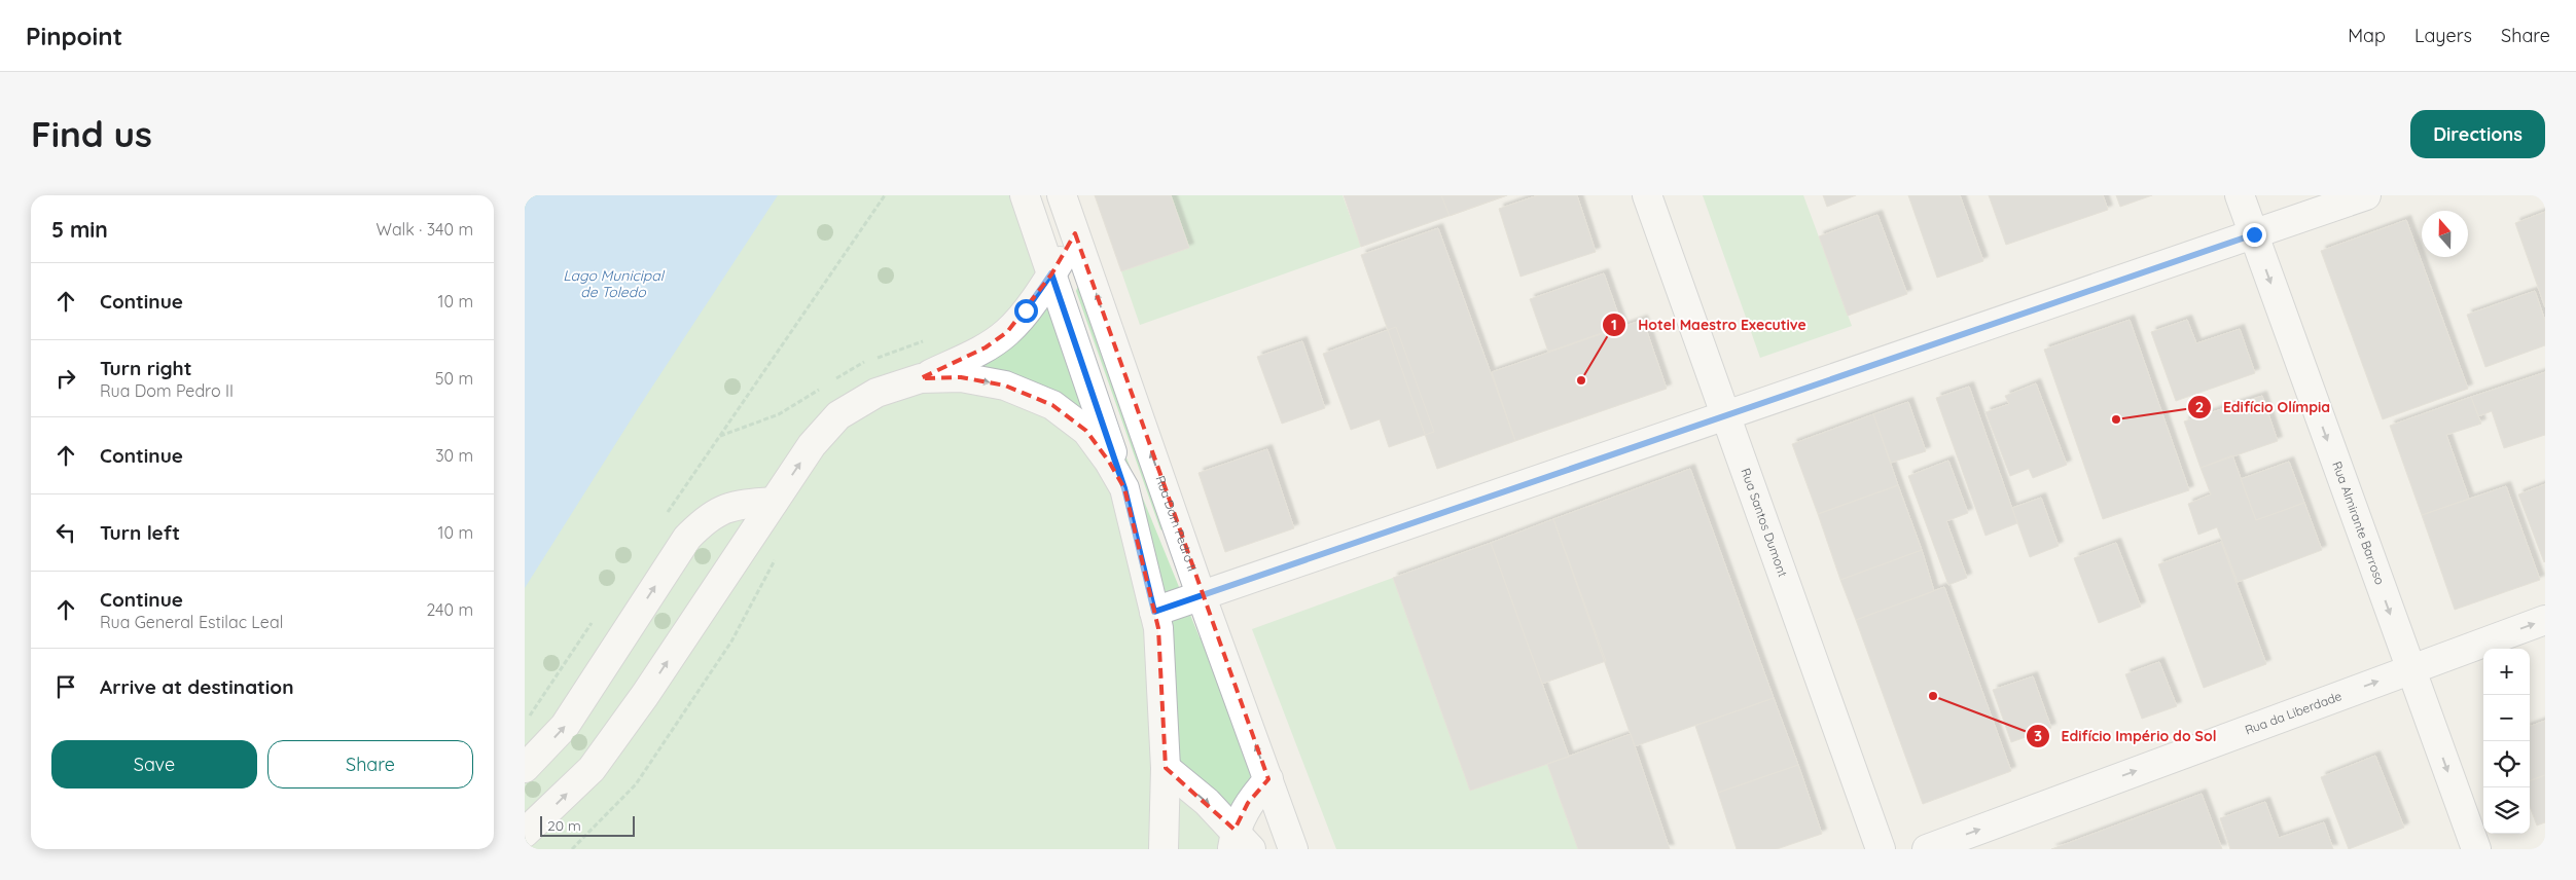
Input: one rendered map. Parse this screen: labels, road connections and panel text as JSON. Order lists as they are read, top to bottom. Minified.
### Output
{"streets":{"street":["Rua Dom Pedro II","Rua Santos Dumont","Rua Almirante Barroso","Rua da Liberdade"]},"crossings":[["Rua Almirante Barroso","Rua da Liberdade"]],"one_way":["Rua Almirante Barroso","Rua da Liberdade"],"water":["Lago Municipal de Toledo"],"places":["Hotel Maestro Executive","Edifício Olímpia","Edifício Império do Sol"],"scale_bar":"20 m","north":"top","page":{"header":"Pinpoint","nav":["Map","Layers","Share"],"buttons":["Directions",["Save","Share"]],"title":"Find us","heading":["5 min","Walk · 340 m"],"list":[["Continue","10 m"],["Turn right","Rua Dom Pedro II","50 m"],["Continue","30 m"],["Turn left","10 m"],["Continue","Rua General Estilac Leal","240 m"],"Arrive at destination"],"map_buttons":["+","−"],"scale":"20 m"}}
